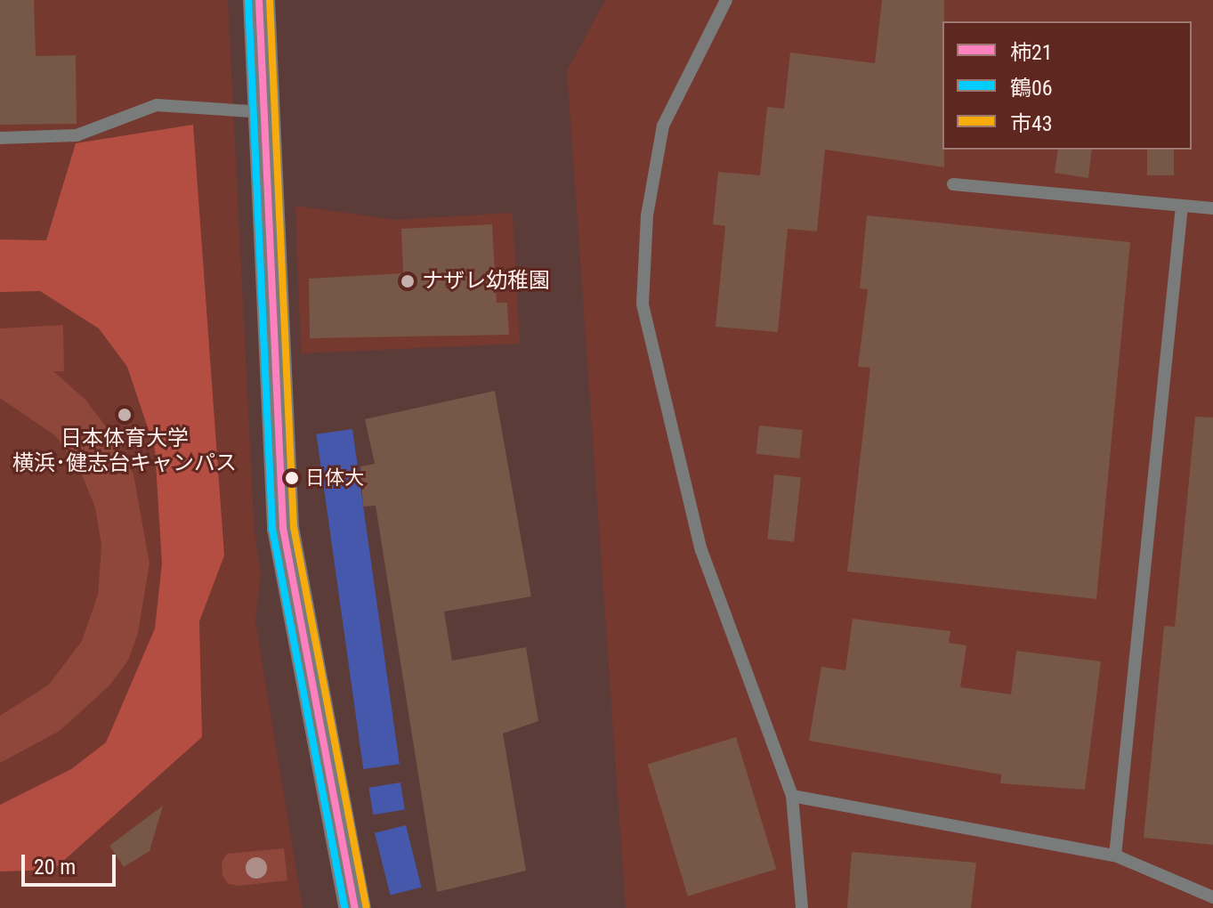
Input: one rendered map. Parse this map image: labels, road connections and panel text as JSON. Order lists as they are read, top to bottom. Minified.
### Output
{"places":["ナザレ幼稚園","日本体育大学 横浜･健志台キャンパス","日体大"],"lines":["transit line 柿21","transit line 市43","transit line 鶴06"],"legend":["柿21","鶴06","市43"],"scale_bar":"20 m"}
